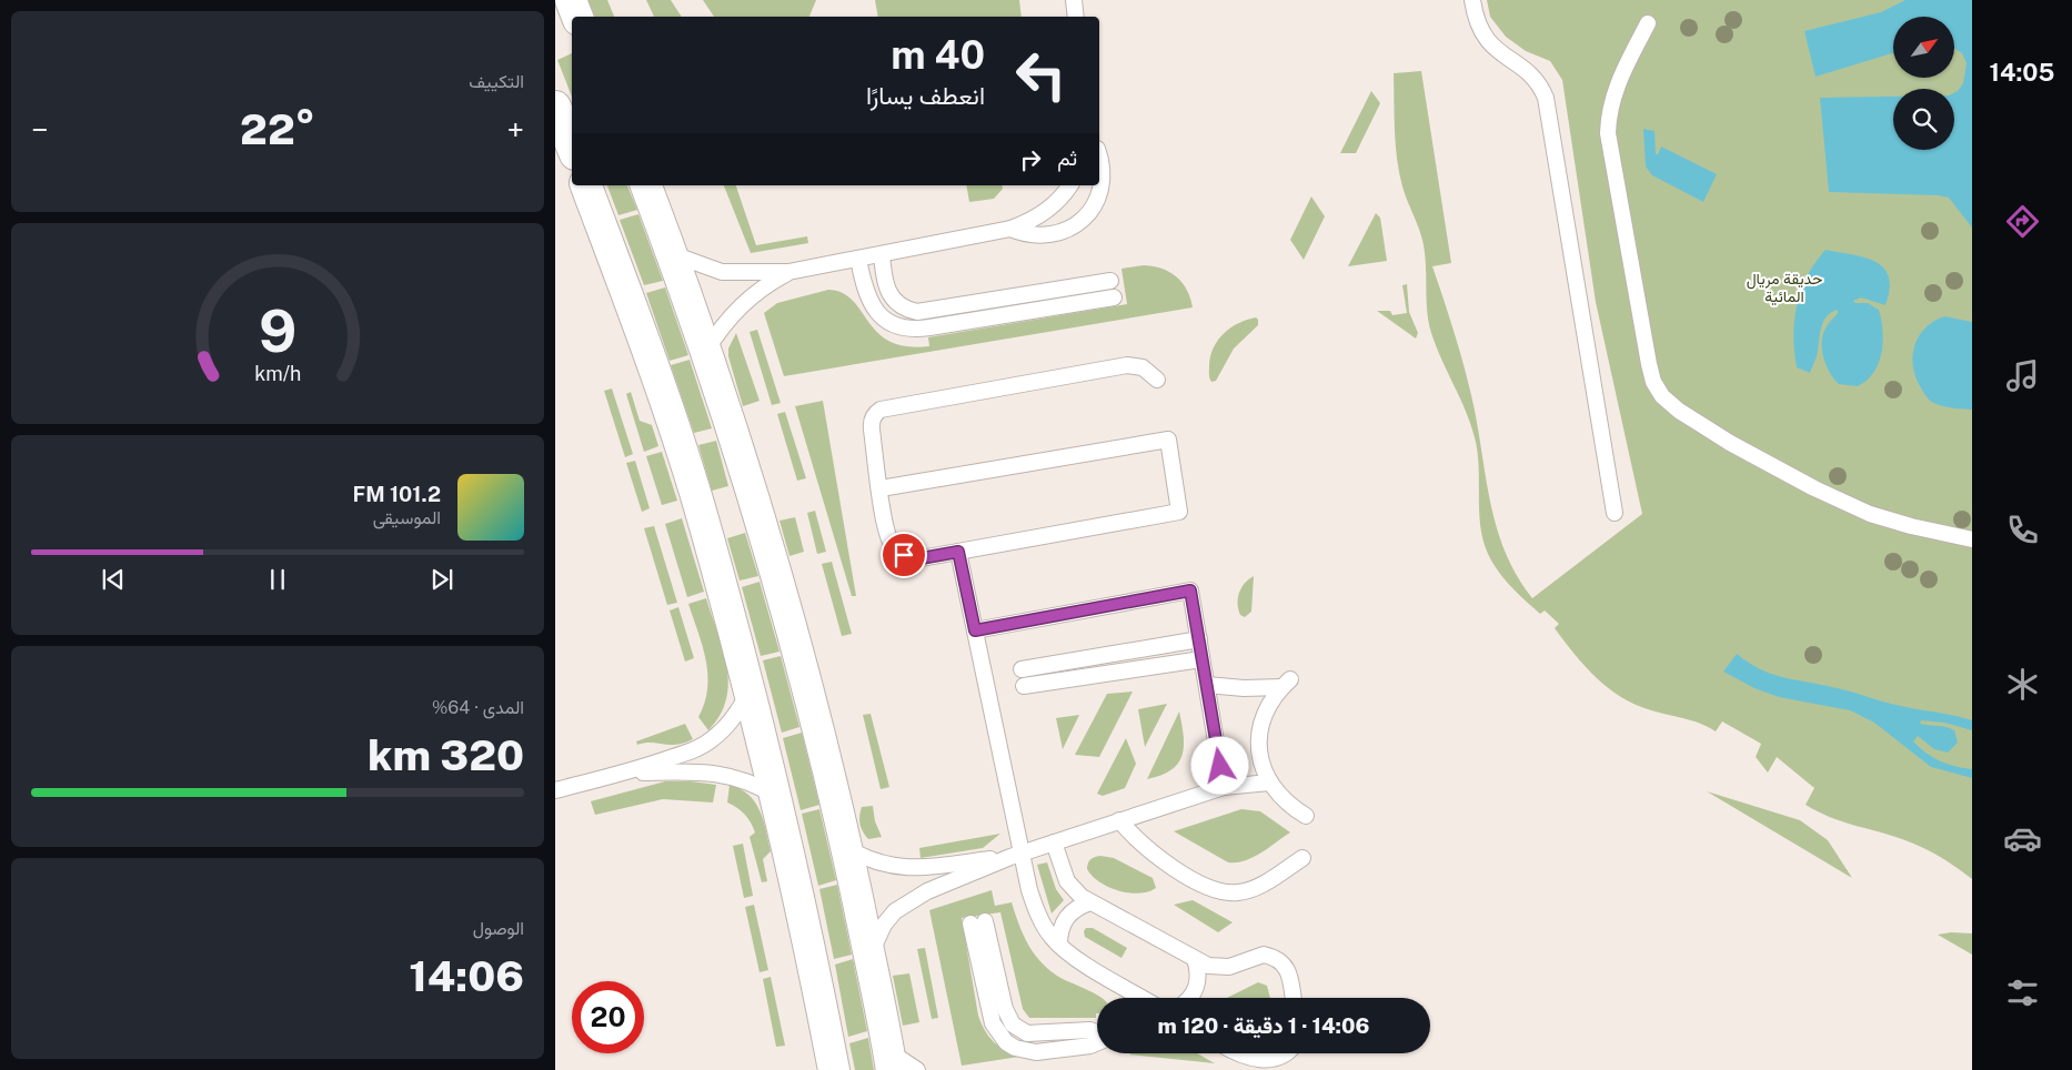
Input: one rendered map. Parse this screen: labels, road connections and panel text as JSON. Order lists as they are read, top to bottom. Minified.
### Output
{"parks":["حديقة مريال المائية"],"north":"top right","page":{"tabs":"14:05","tile":["التكييف",["المدى · 64%","320 km"],["الوصول","14:06"]],"turn":["40 m","انعطف يسارًا"],"heat":["−","22°","+"],"then":"ثم","song":["101.2 FM","الموسيقى"],"limit":"20","trip":"14:06 · 1 دقيقة · 120 m","gauge":["9","km/h"]}}
